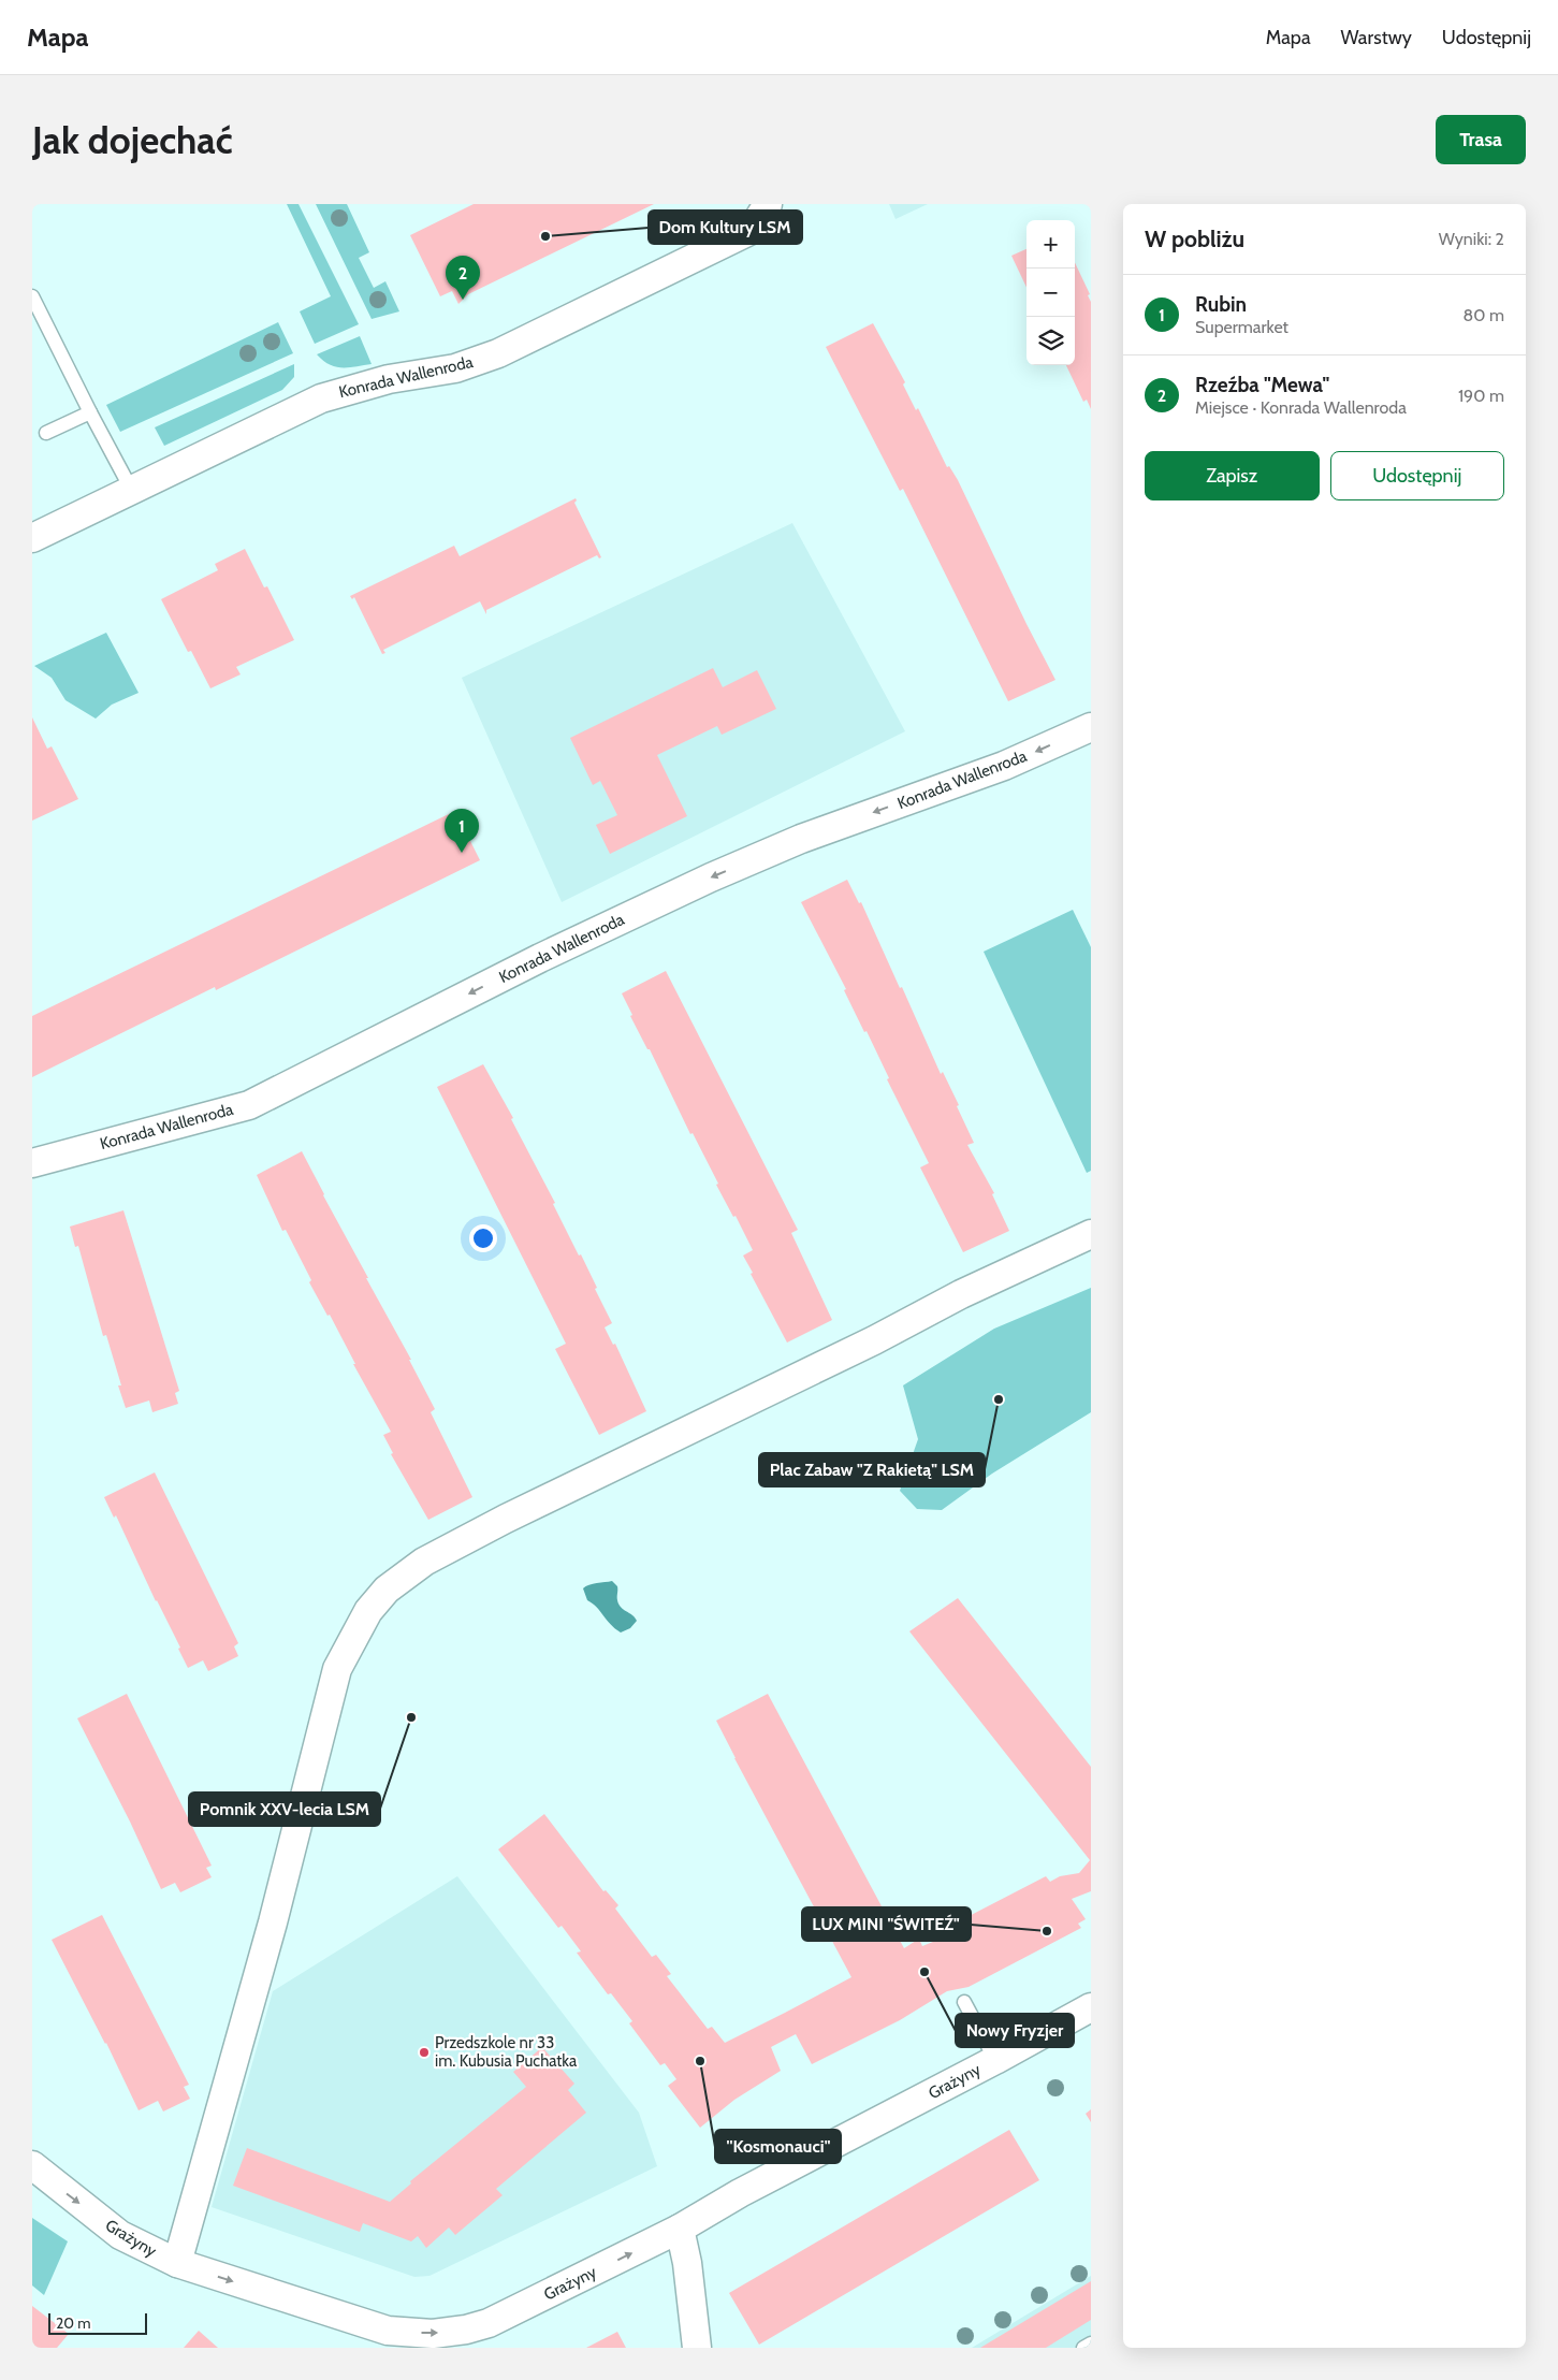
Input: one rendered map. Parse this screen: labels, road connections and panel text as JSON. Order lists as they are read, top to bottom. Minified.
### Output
{"streets":{"street":["Konrada Wallenroda","Grażyny"]},"one_way":["Konrada Wallenroda","Grażyny"],"places":["Dom Kultury LSM","Plac Zabaw \"Z Rakietą\" LSM","Pomnik XXV-lecia LSM","LUX MINI \"ŚWITEŹ\"","Nowy Fryzjer","Przedszkole nr 33 im. Kubusia Puchatka","''Kosmonauci\""],"scale_bar":"20 m","page":{"header":"Mapa","nav":["Mapa","Warstwy","Udostępnij"],"buttons":["Trasa",["Zapisz","Udostępnij"]],"title":"Jak dojechać","heading":["W pobliżu","Wyniki: 2"],"map_buttons":["+","−"],"pins":["2","1"],"list":[{"mark":"1","name":"Rubin","note":"Supermarket","value":"80 m"},{"mark":"2","name":"Rzeźba \"Mewa\"","note":"Miejsce · Konrada Wallenroda","value":"190 m"}],"scale":"20 m"}}
